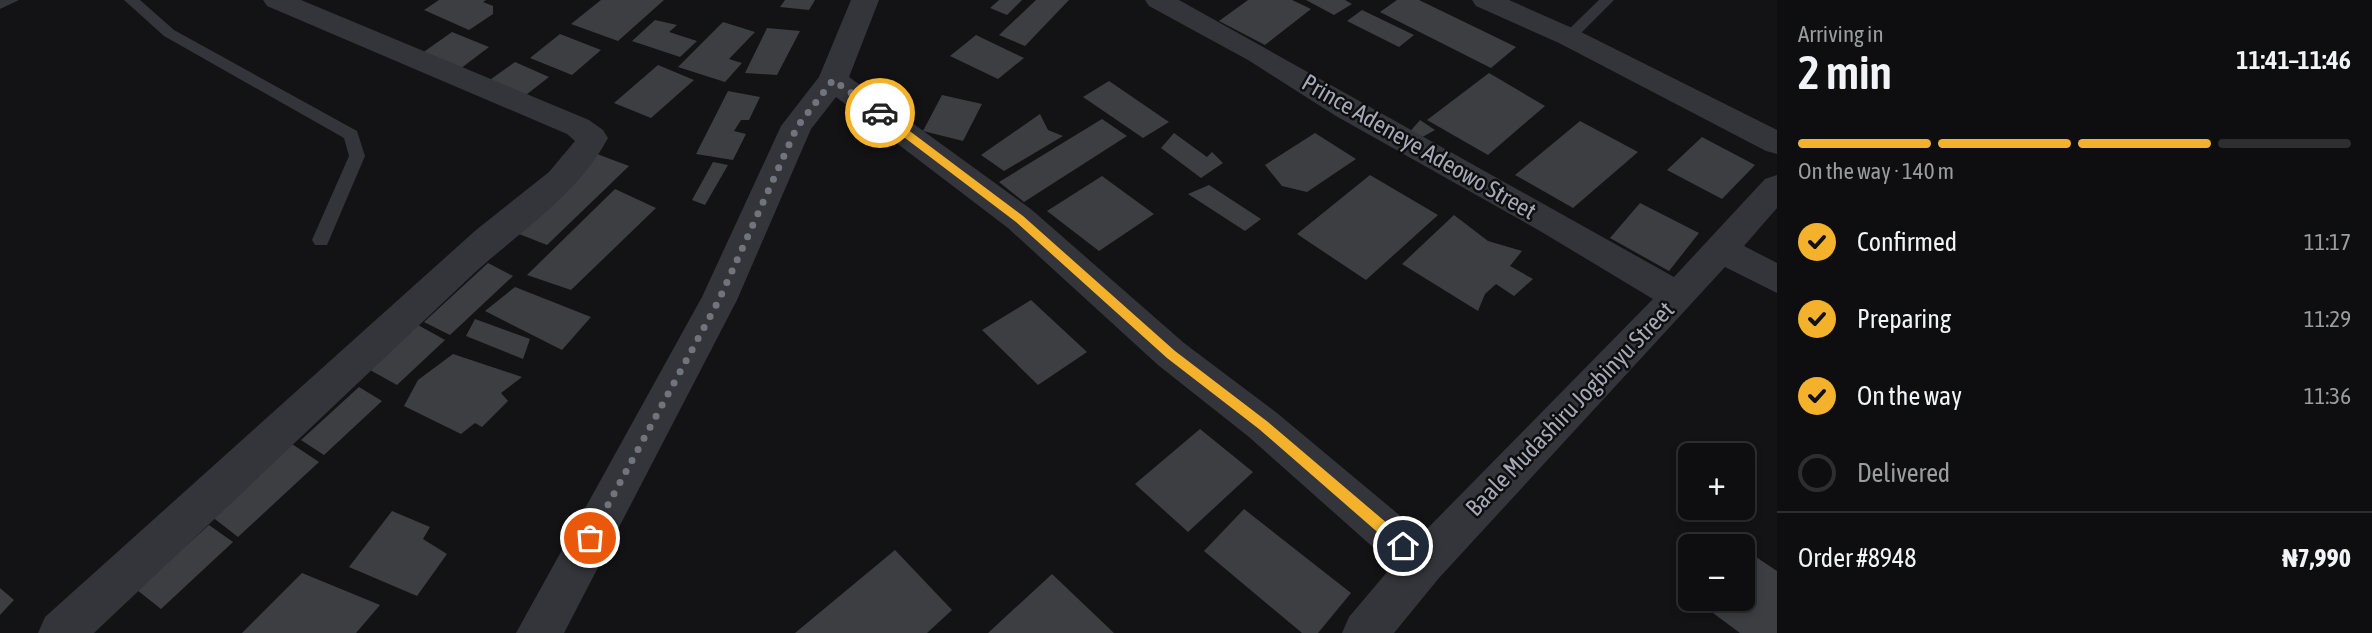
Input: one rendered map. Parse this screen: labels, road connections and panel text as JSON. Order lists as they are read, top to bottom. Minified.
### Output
{"streets":{"street":["Prince Adeneye Adeowo Street","Baale Mudashiru Jogbinyu Street"]},"crossings":[["Prince Adeneye Adeowo Street","Baale Mudashiru Jogbinyu Street"]],"page":{"heading":["2 min","Arriving in","11:41–11:46"],"panel":["Order #8948","₦7,990"],"bar":"On the way · 140 m","list":[["Confirmed","11:17"],["Preparing","11:29"],["On the way","11:36"],"Delivered"],"map_buttons":["+","−"]}}
